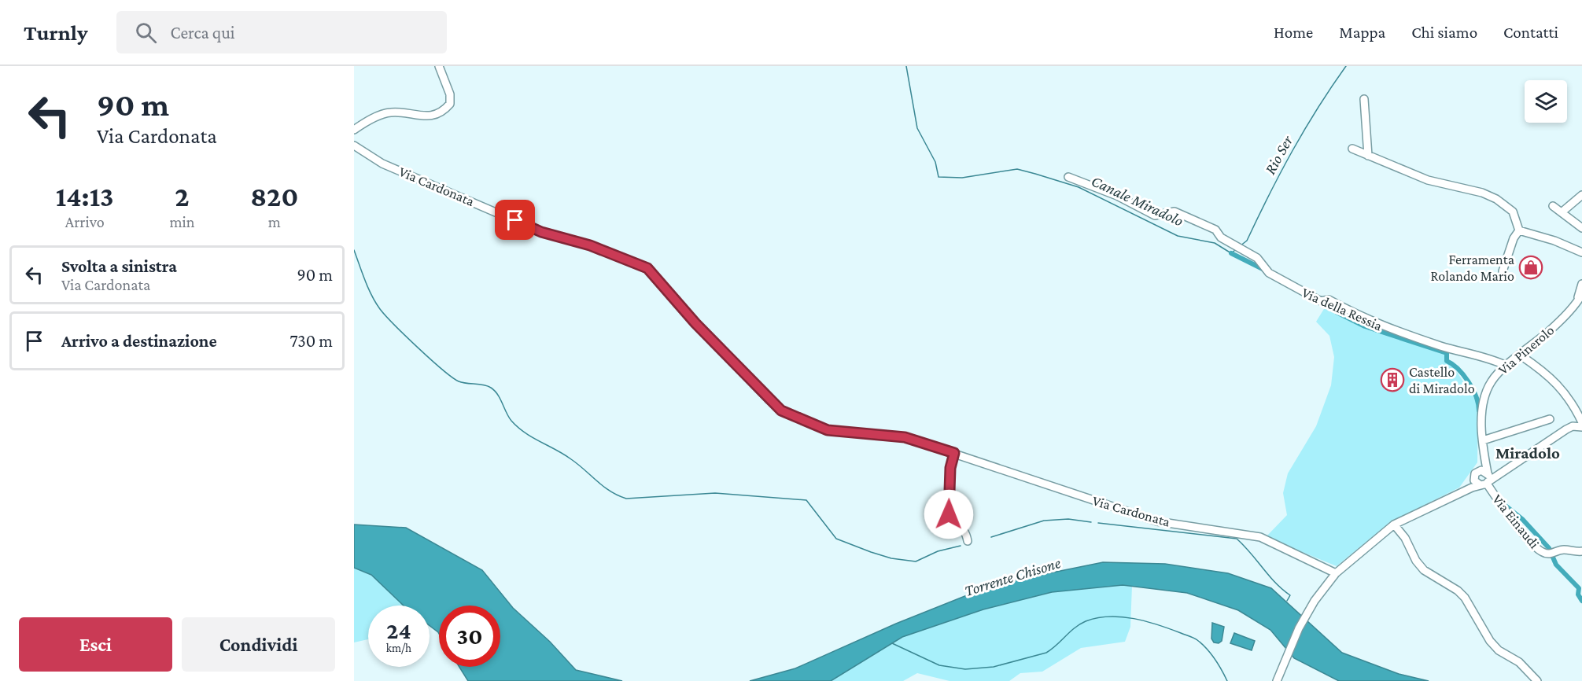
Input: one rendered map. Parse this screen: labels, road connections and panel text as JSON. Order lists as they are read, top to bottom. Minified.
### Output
{"streets":{"street":["Via Cardonata","Via della Ressia","Via Pinerolo","Via Einaudi"]},"crossings":[["Via Cardonata","Via Pinerolo"],["Via della Ressia","Via Pinerolo"],["Via Pinerolo","Via Einaudi"]],"districts":["Miradolo"],"water":["Rio Ser","Canale Miradolo","Torrente Chisone"],"places":{"shop":["Ferramenta Rolando Mario"],"building":["Castello di Miradolo"]},"page":{"header":"Turnly","search":"Cerca qui","nav":["Home","Mappa","Chi siamo","Contatti"],"turn":["90 m","Via Cardonata"],"eta":["14:13","Arrivo","2","min","820","m"],"list":[{"name":"Svolta a sinistra","note":"Via Cardonata","value":"90 m"},{"name":"Arrivo a destinazione","value":"730 m"}],"speed":"24 km/h","limit":"30","buttons":["Esci","Condividi"]}}
